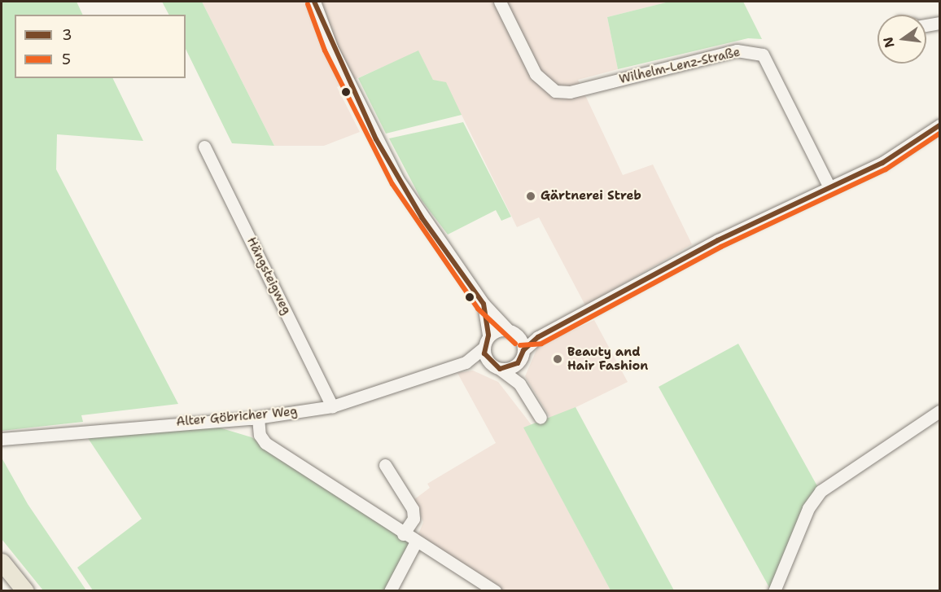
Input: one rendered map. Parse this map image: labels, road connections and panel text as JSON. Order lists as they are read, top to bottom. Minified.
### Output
{"streets":{"street":["Wilhelm-Lenz-Straße","Hängsteigweg","Alter Göbricher Weg"]},"crossings":[["Hängsteigweg","Alter Göbricher Weg"]],"places":["Gärtnerei Streb","Beauty and Hair Fashion"],"lines":["transit line 3","transit line 5"],"legend":["3","5"],"north":"left"}
